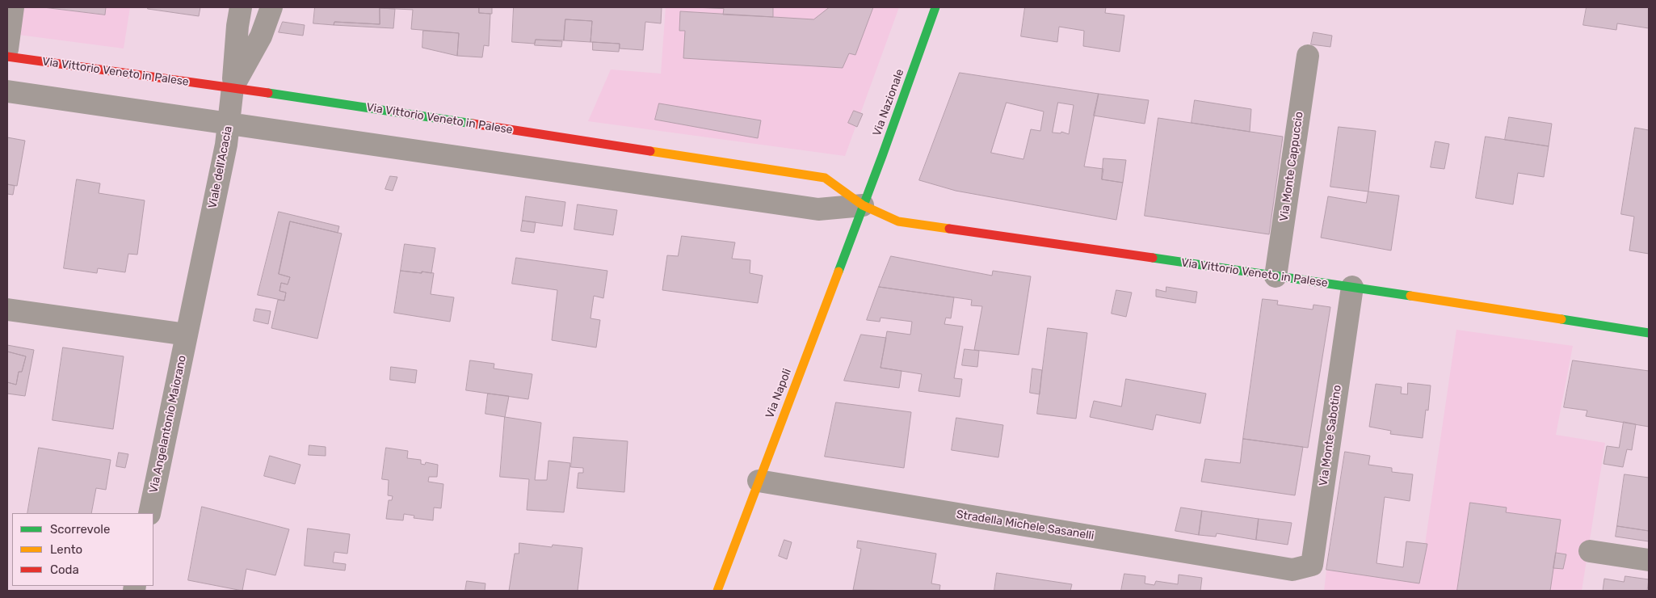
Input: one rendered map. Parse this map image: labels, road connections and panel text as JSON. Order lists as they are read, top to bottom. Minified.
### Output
{"streets":{"street":["Via Vittorio Veneto in Palese","Via Nazionale","Via Monte Cappuccio","Viale dell'Acacia","Via Napoli","Via Angelantonio Maiorano","Via Monte Sabotino","Stradella Michele Sasanelli"]},"crossings":[["Via Vittorio Veneto in Palese","Via Nazionale"],["Via Vittorio Veneto in Palese","Via Monte Cappuccio"],["Via Vittorio Veneto in Palese","Viale dell'Acacia"],["Via Vittorio Veneto in Palese","Via Napoli"],["Via Vittorio Veneto in Palese","Via Monte Sabotino"],["Via Nazionale","Via Napoli"],["Viale dell'Acacia","Via Angelantonio Maiorano"],["Via Napoli","Stradella Michele Sasanelli"],["Via Monte Sabotino","Stradella Michele Sasanelli"]],"legend":["Scorrevole","Lento","Coda"]}
